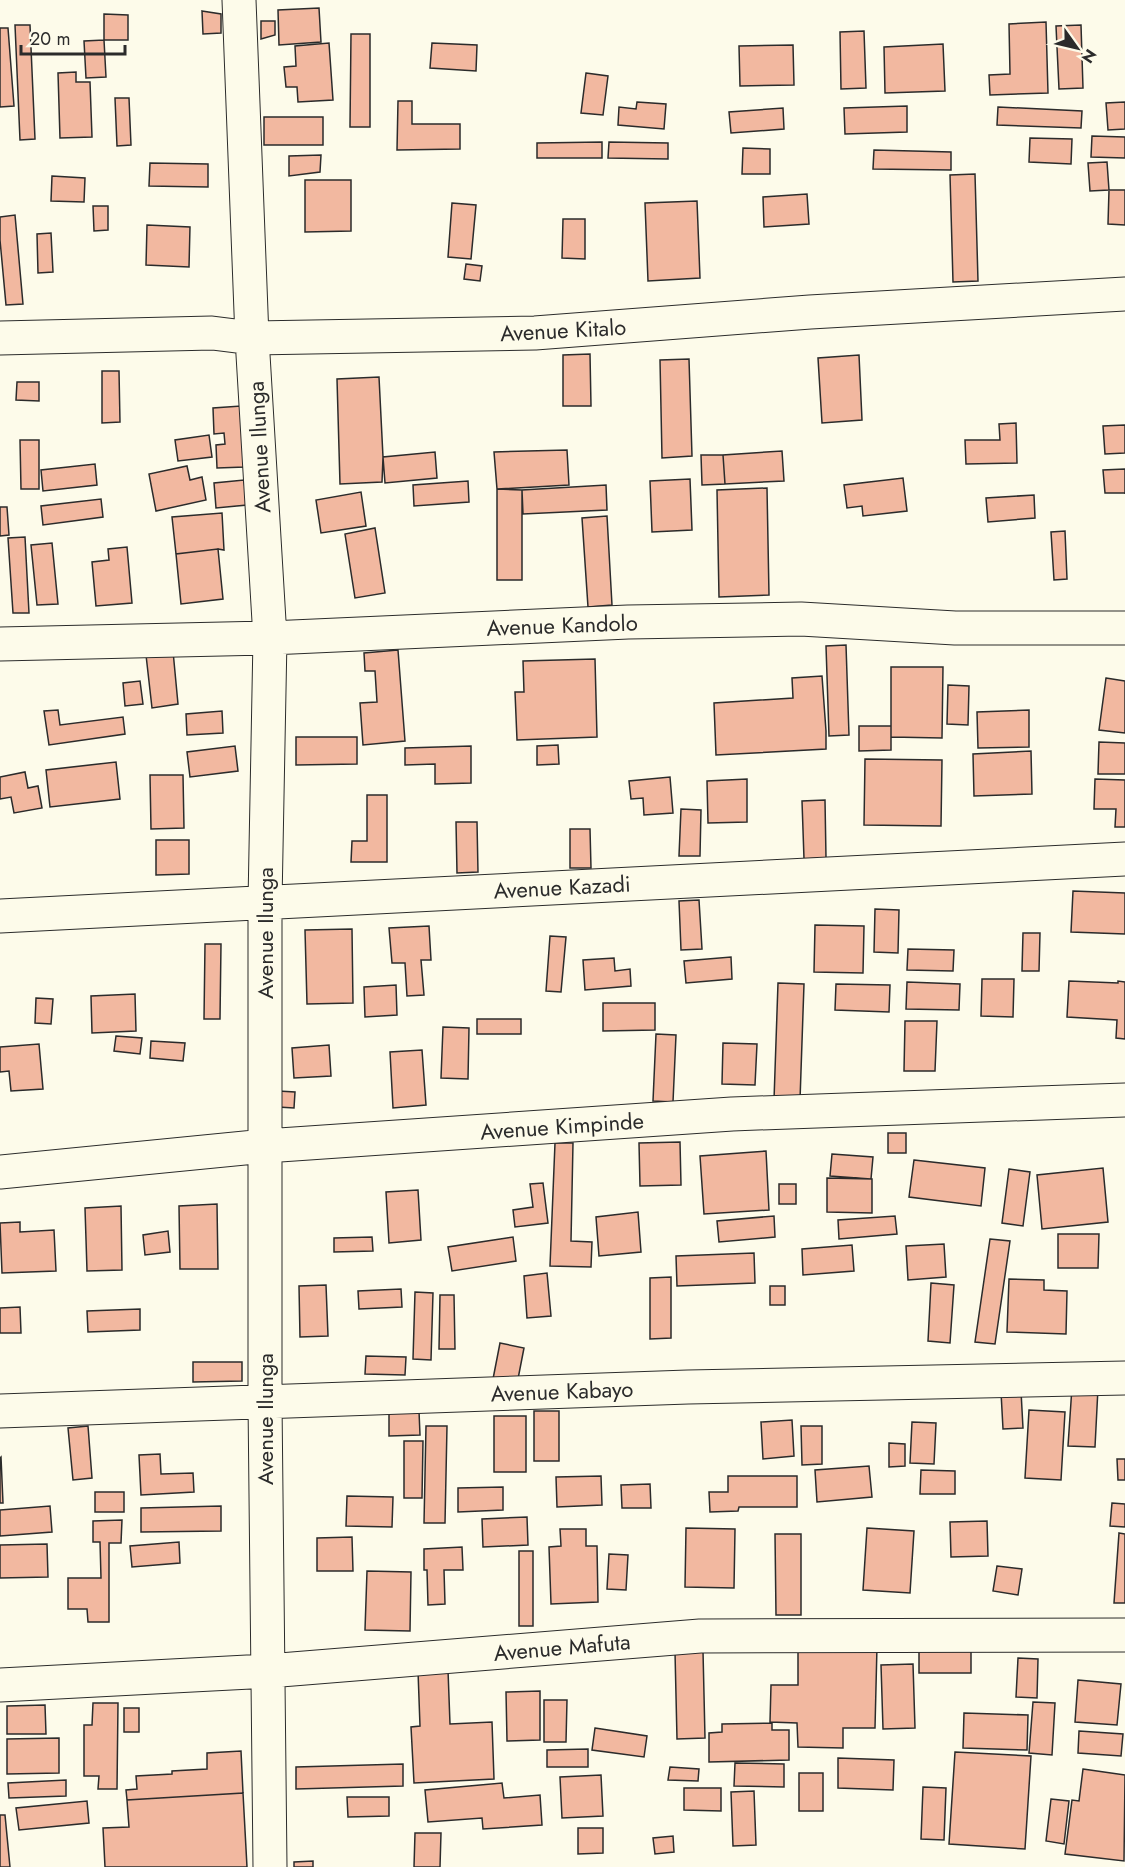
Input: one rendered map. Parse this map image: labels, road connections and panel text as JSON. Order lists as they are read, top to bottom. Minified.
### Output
{"streets":{"street":["Avenue Kitalo","Avenue Ilunga","Avenue Kandolo","Avenue Kazadi","Avenue Kimpinde","Avenue Kabayo","Avenue Mafuta"]},"crossings":[["Avenue Kitalo","Avenue Ilunga"],["Avenue Ilunga","Avenue Kandolo"],["Avenue Ilunga","Avenue Kazadi"],["Avenue Ilunga","Avenue Kimpinde"],["Avenue Ilunga","Avenue Kabayo"],["Avenue Ilunga","Avenue Mafuta"]],"scale_bar":"20 m","north":"bottom right"}
